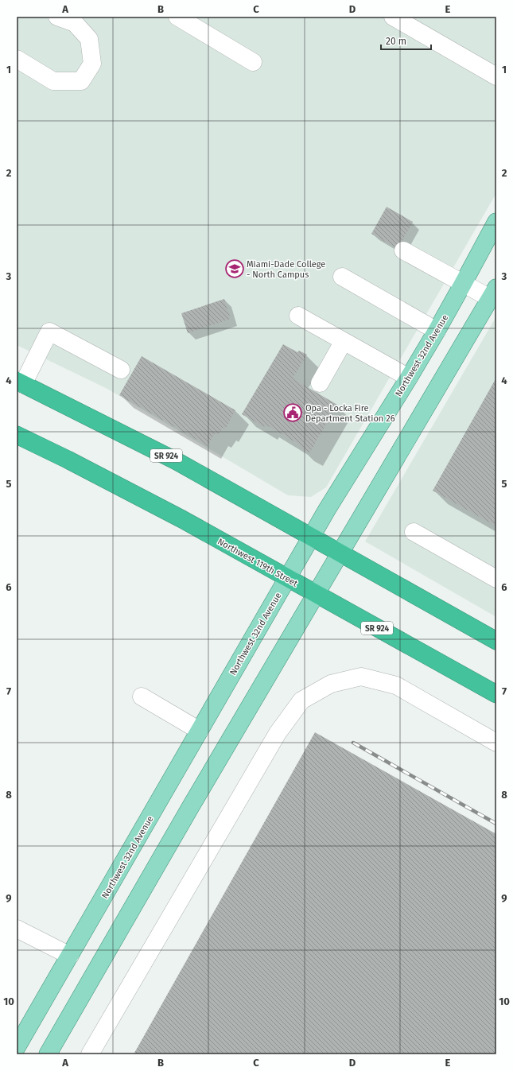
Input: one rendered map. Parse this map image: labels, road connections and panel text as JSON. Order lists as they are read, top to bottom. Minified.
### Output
{"streets":{"highway":["SR 924","Northwest 119th Street"],"main road":["Northwest 32nd Avenue"]},"crossings":[["Northwest 32nd Avenue","SR 924"],["Northwest 32nd Avenue","Northwest 119th Street"]],"places":{"school or university":["Miami-Dade College - North Campus"],"public building":["Opa - Locka Fire Department Station 26"]},"scale_bar":"20 m","grid":{"columns":["A","B","C","D","E"],"rows":["1","2","3","4","5","6","7","8","9","10"]}}
